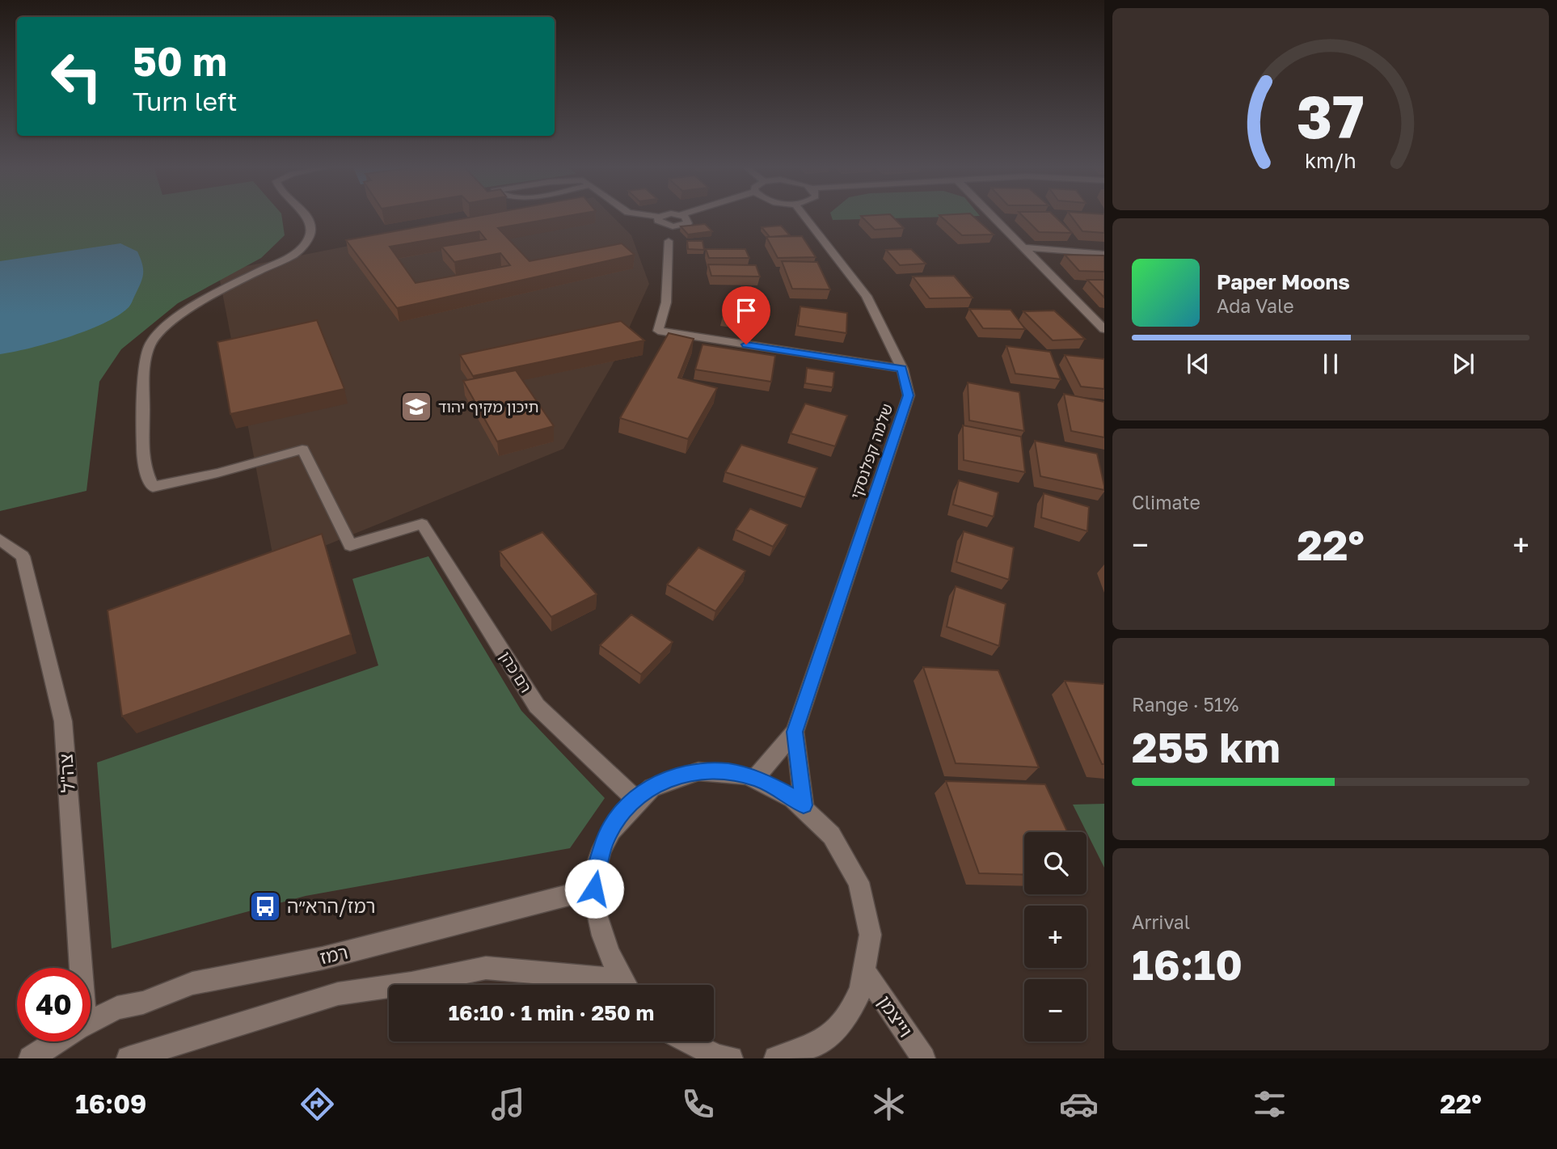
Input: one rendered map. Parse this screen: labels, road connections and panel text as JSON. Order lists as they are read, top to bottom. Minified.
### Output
{"streets":{"street":["שלמה קפלנסקי","רם כהן","צה\"ל","רמז","וייצמן"]},"places":{"school or university":["תיכון מקיף יהוד"],"bus stop":["רמז/הרא״ה"]},"page":{"turn":["50 m","Turn left"],"song":["Paper Moons","Ada Vale"],"tile":["Climate",["Range · 51%","255 km"],["Arrival","16:10"]],"heat":["−","22°","+"],"map_buttons":["+","−"],"limit":"40","trip":"16:10 · 1 min · 250 m","tabs":["16:09","22°"],"gauge":["37","km/h"]}}
